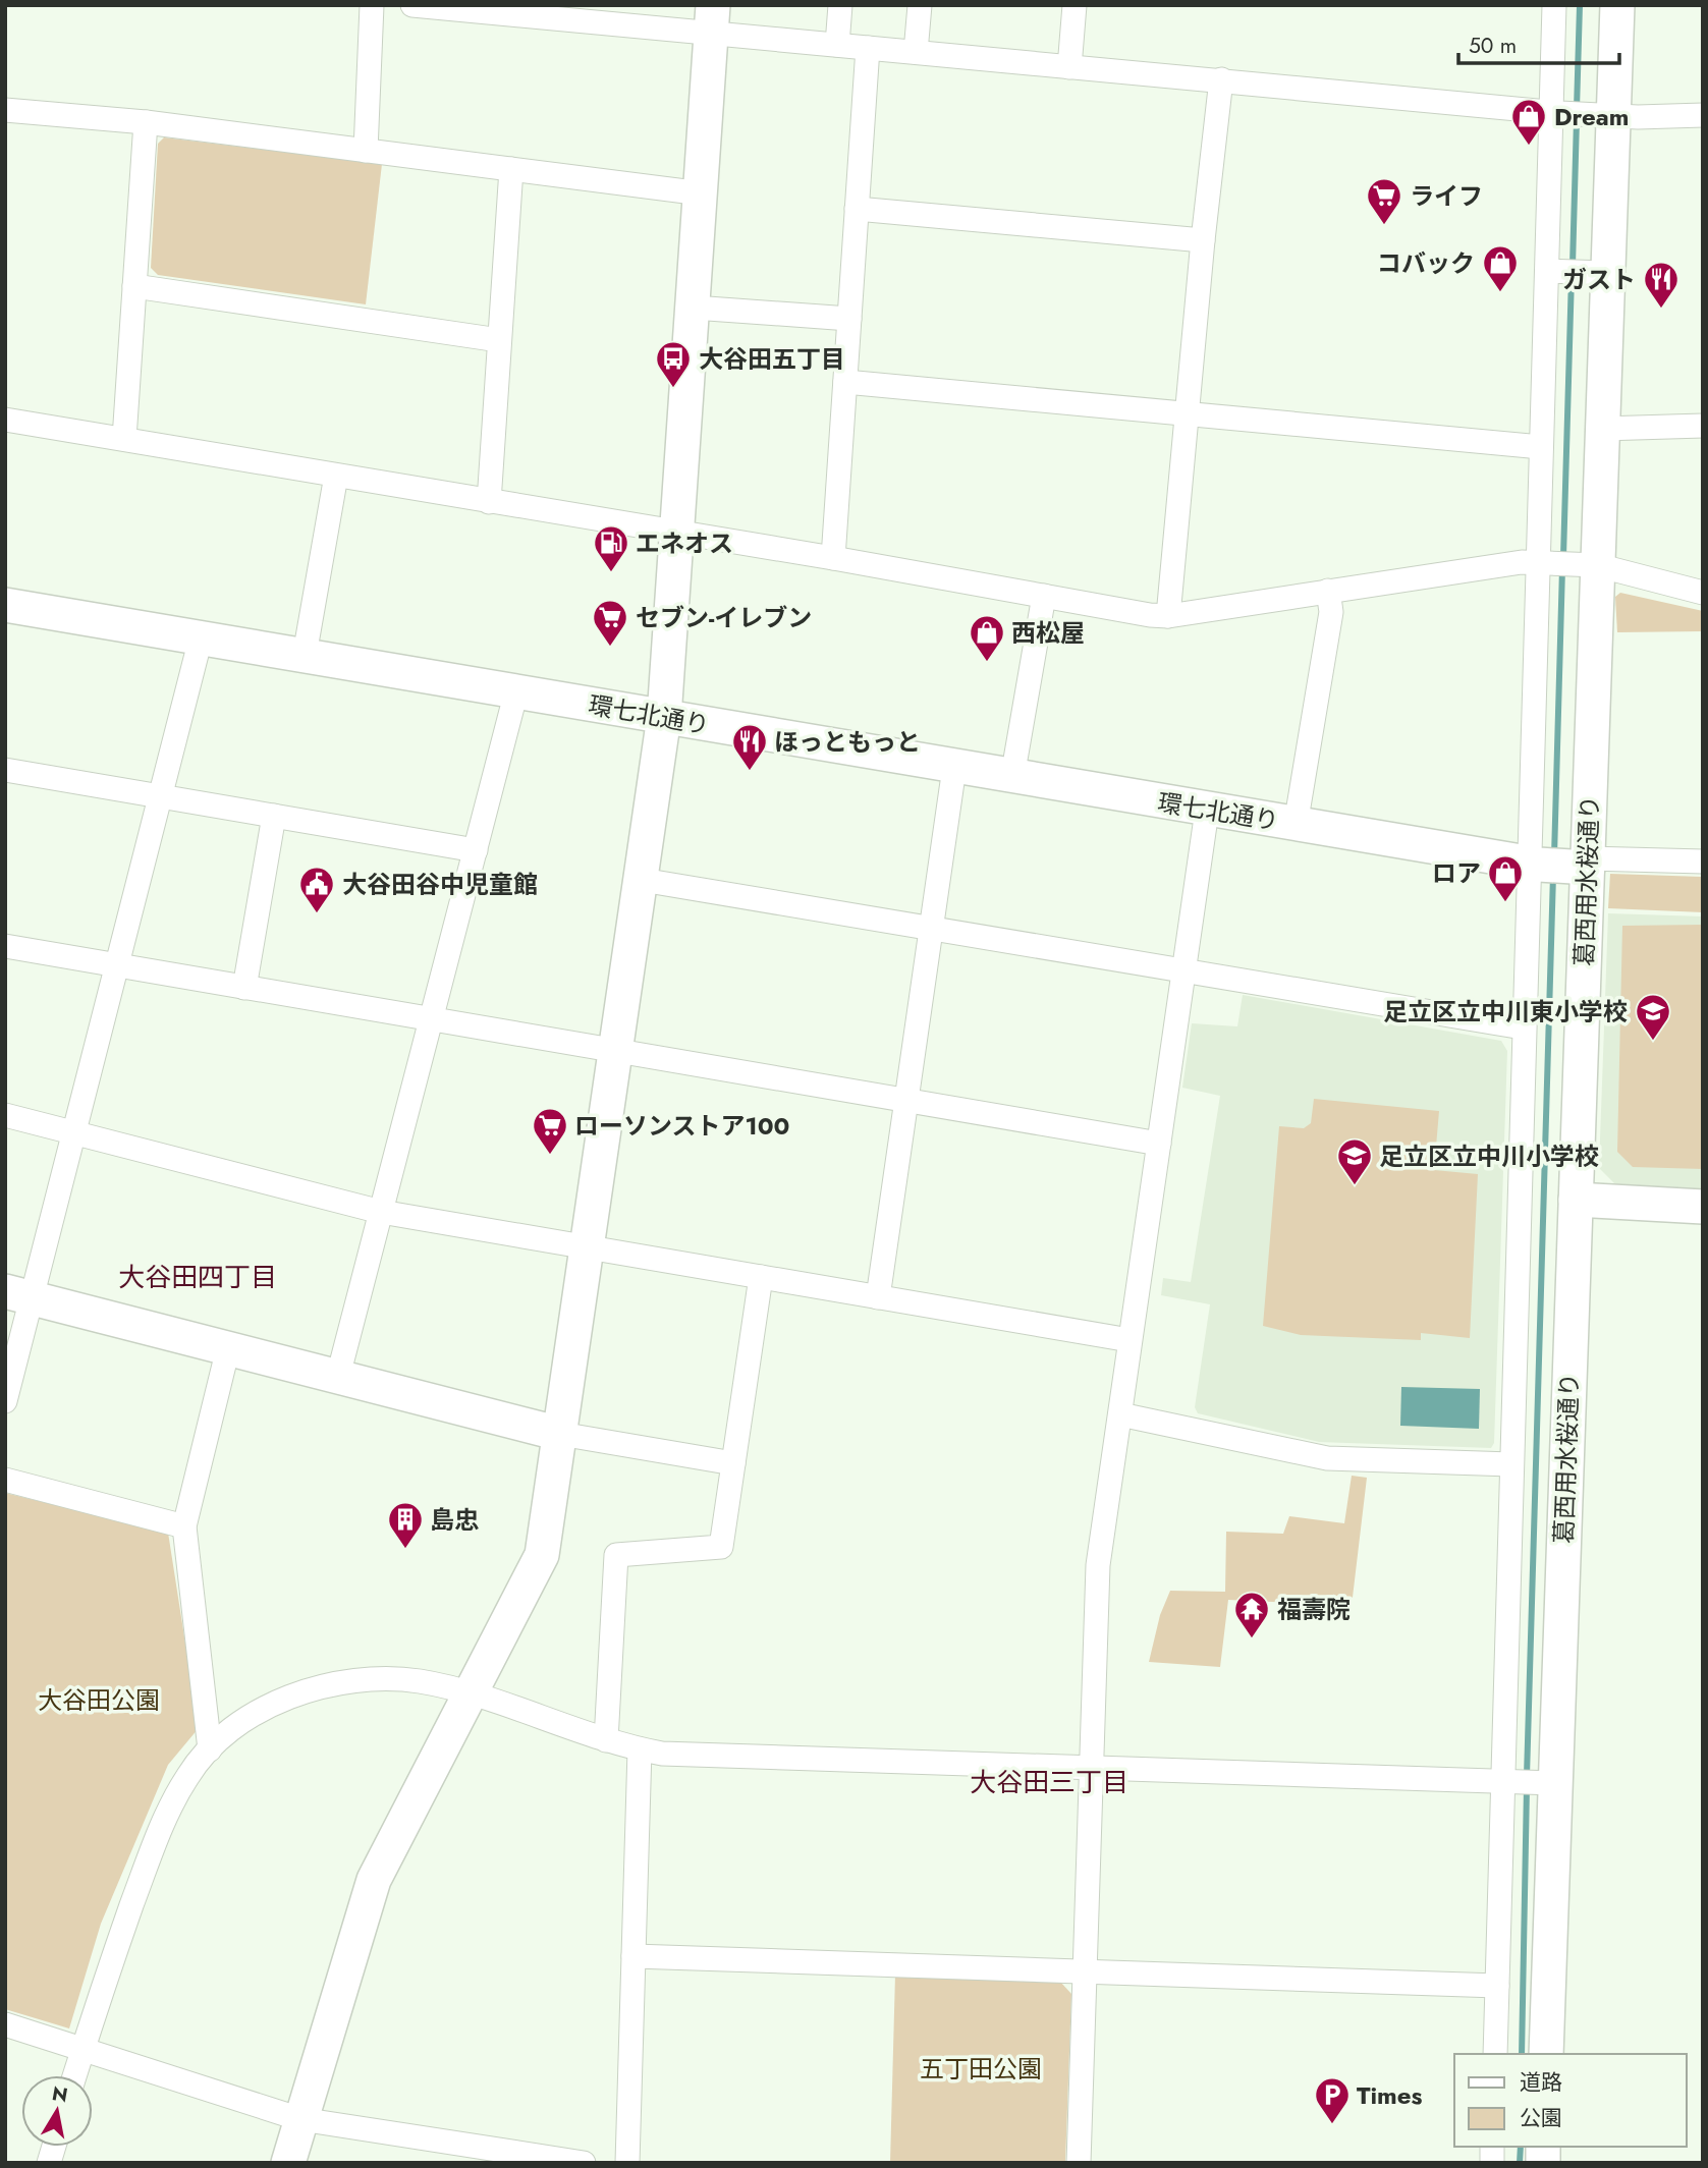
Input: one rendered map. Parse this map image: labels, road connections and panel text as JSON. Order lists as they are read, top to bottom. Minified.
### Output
{"streets":{"street":["環七北通り","葛西用水桜通り"]},"crossings":[["環七北通り","葛西用水桜通り"]],"districts":["大谷田四丁目","大谷田三丁目"],"parks":["大谷田公園","五丁田公園"],"places":{"shop":["Dream","コバック","西松屋","ロア"],"supermarket":["ライフ","セブン-イレブン","ローソンストア100"],"restaurant":["ガスト","ほっともっと"],"bus stop":["大谷田五丁目"],"fuel station":["エネオス"],"public building":["大谷田谷中児童館"],"school or university":["足立区立中川東小学校","足立区立中川小学校"],"building":["島忠"],"temple":["福壽院"],"parking":["Times"]},"legend":["道路","公園"],"scale_bar":"50 m","north":"top"}
